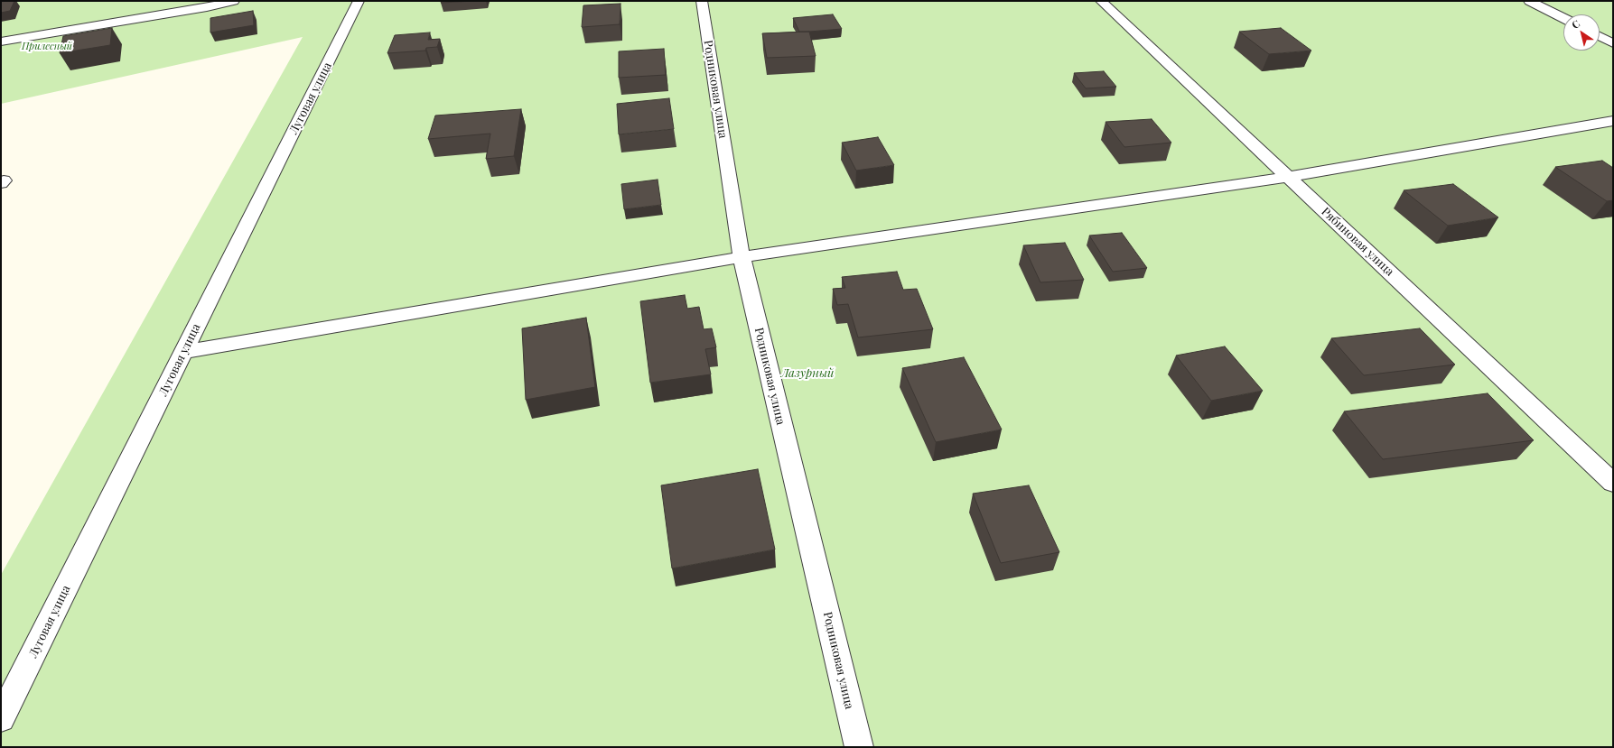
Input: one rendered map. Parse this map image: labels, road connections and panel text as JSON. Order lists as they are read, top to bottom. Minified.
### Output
{"streets":{"street":["Родниковая улица","Луговая улица","Рябиновая улица"]},"parks":["Прилесный","Лазурный"],"north":"top left"}
